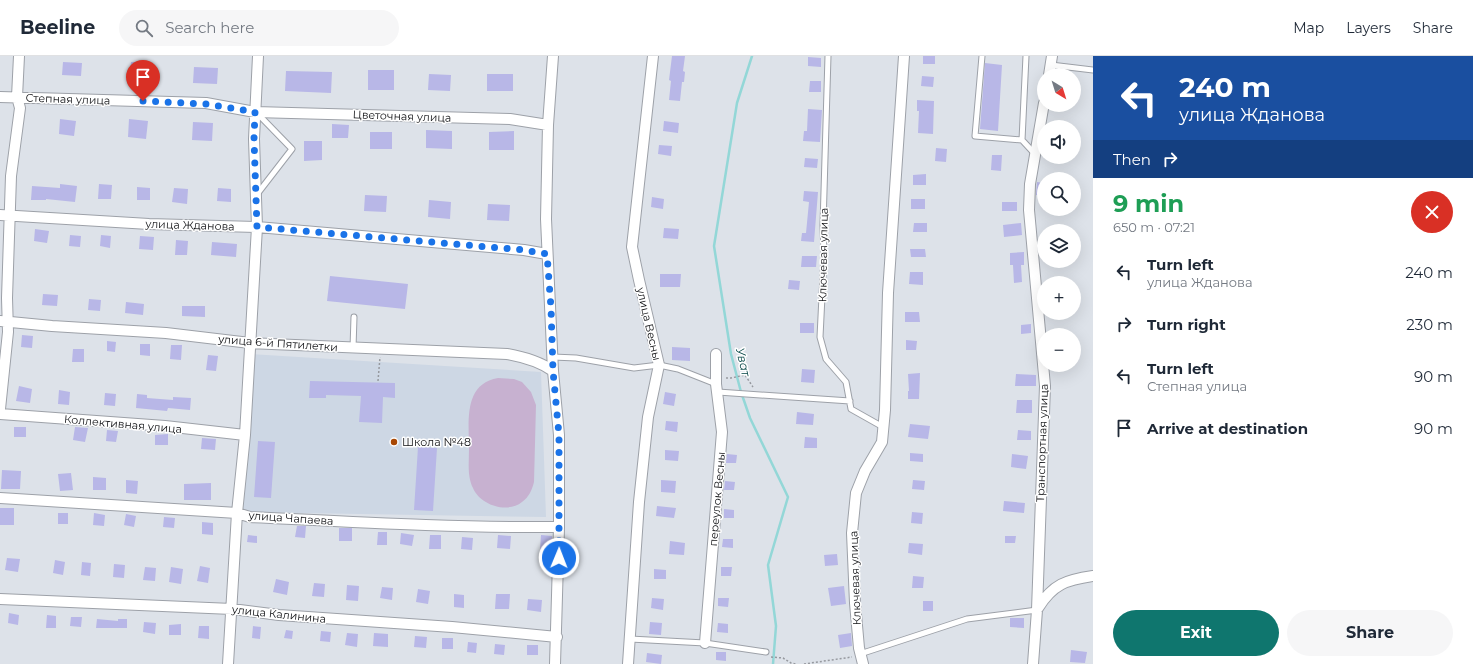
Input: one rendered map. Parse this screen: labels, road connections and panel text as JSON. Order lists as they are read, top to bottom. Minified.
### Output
{"streets":{"street":["Степная улица","Цветочная улица","улица Жданова","Ключевая улица","улица Весны","улица 6-й Пятилетки","Коллективная улица","Транспортная улица","переулок Весны","улица Чапаева","улица Калинина"]},"crossings":[["Степная улица","Цветочная улица"]],"water":["Уват"],"places":["Школа №48"],"north":"bottom right","page":{"header":"Beeline","search":"Search here","nav":["Map","Layers","Share"],"turn":["240 m","улица Жданова"],"map_buttons":["+","−"],"then":"Then","heading":["9 min","650 m · 07:21"],"list":[{"name":"Turn left","note":"улица Жданова","value":"240 m"},{"name":"Turn right","value":"230 m"},{"name":"Turn left","note":"Степная улица","value":"90 m"},{"name":"Arrive at destination","value":"90 m"}],"buttons":["Exit","Share"]}}
